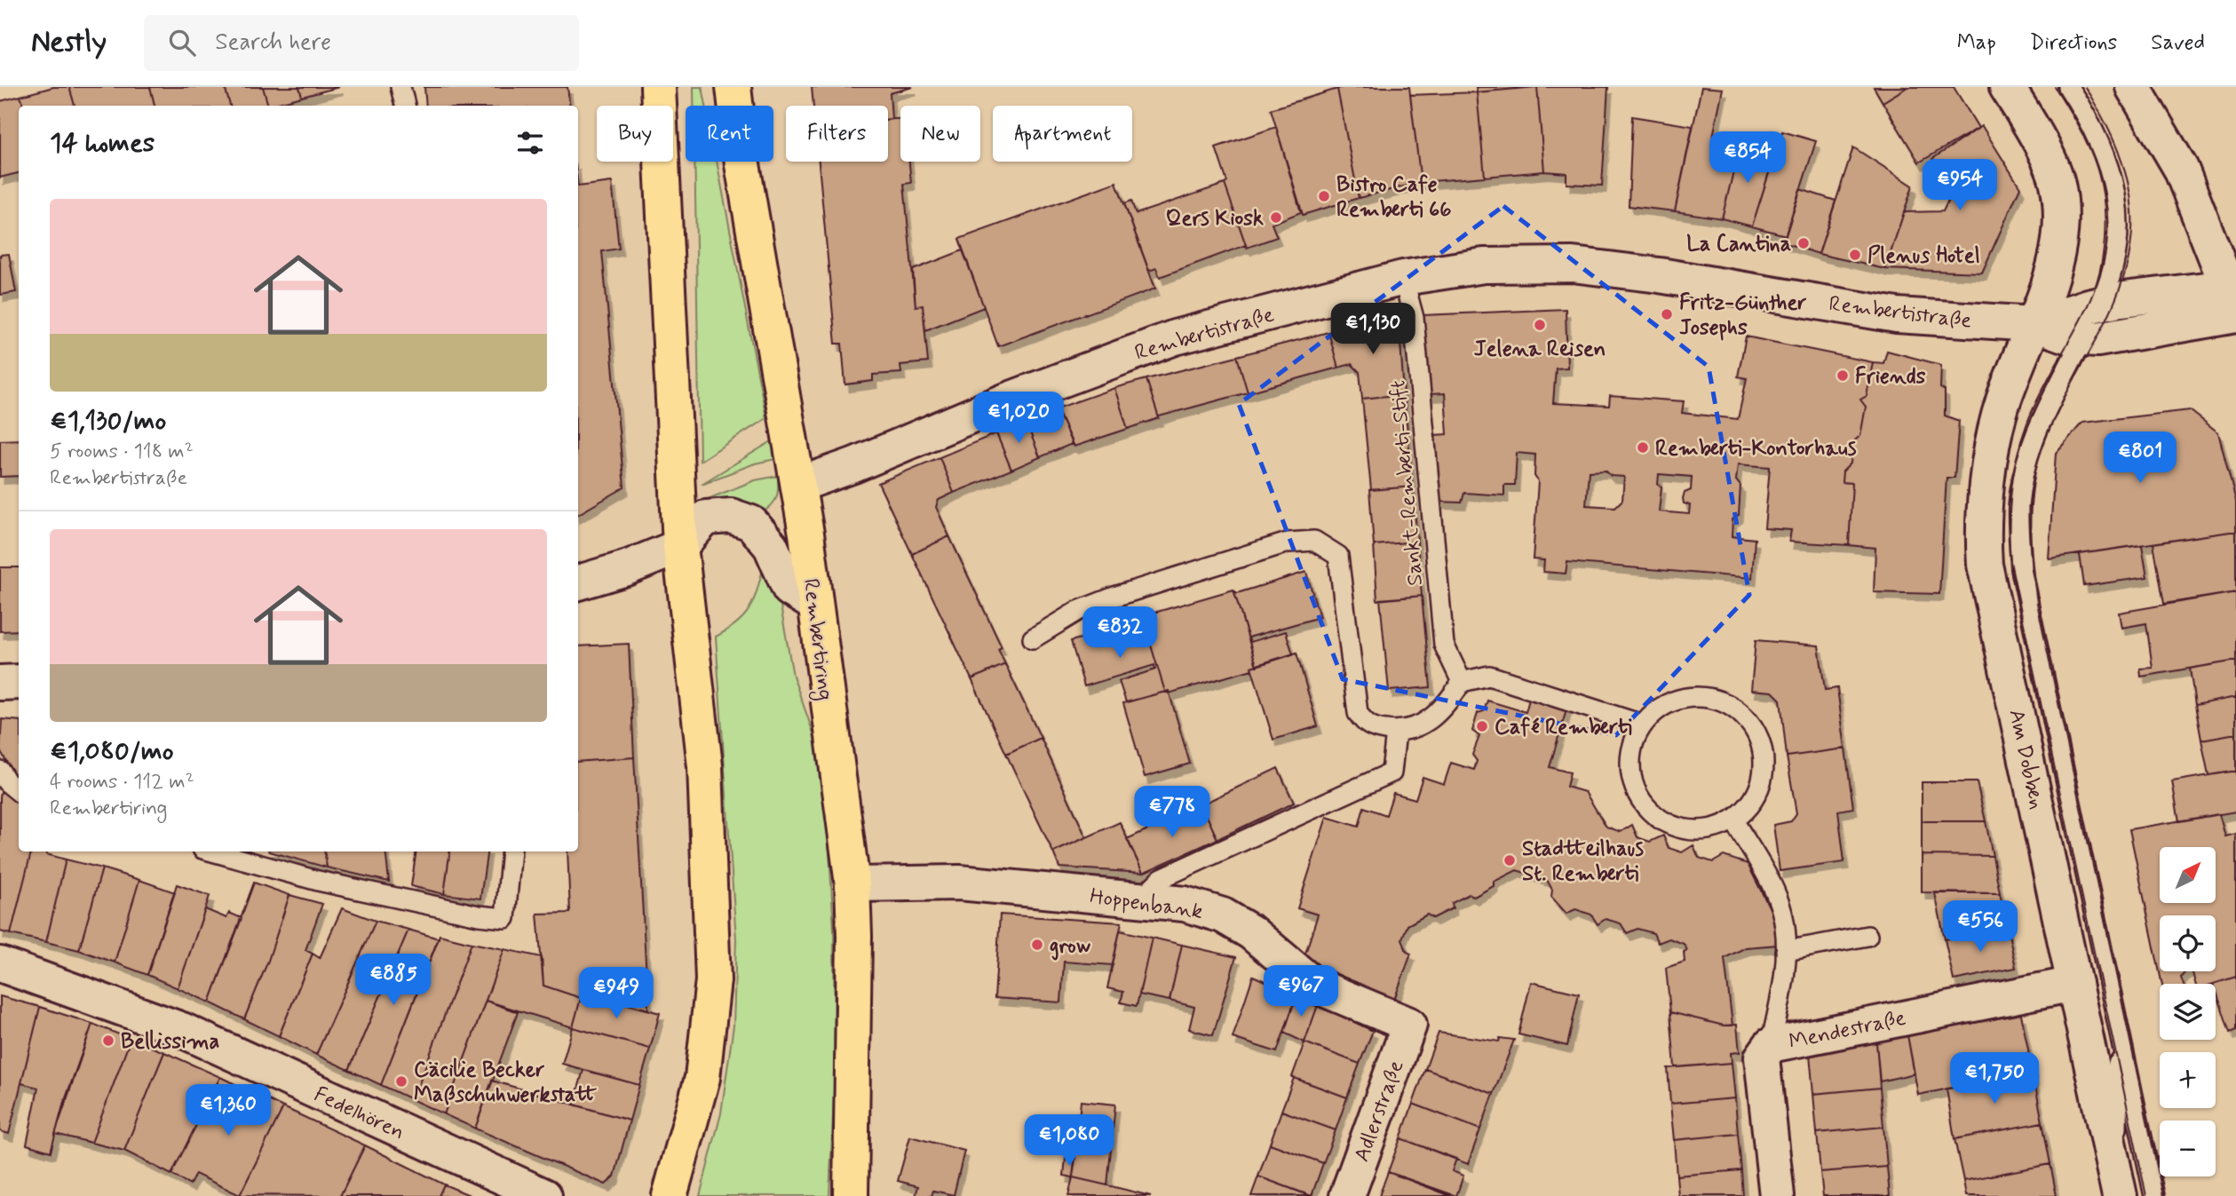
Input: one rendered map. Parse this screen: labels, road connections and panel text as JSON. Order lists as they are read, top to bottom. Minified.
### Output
{"streets":{"main road":["Rembertiring"],"street":["Rembertistraße","Am Dobben","Hoppenbank","Mendestraße","Adlerstraße","Fedelhören"],"lane":["Sankt-Remberti-Stift"]},"crossings":[["Rembertistraße","Sankt-Remberti-Stift"],["Rembertistraße","Rembertiring"],["Rembertistraße","Am Dobben"],["Rembertiring","Hoppenbank"],["Am Dobben","Mendestraße"],["Hoppenbank","Adlerstraße"]],"places":["Bistro Cafe Remberti 66","Qers Kiosk","La Cantina","Plenus Hotel","Fritz-Günther Josephs","Jelena Reisen","Friends","Remberti-Kontorhaus","Café Remberti","Stadtteilhaus St. Remberti","grow","Bellissima","Cäcilie Becker Maßschuhwerkstatt"],"north":"top right","page":{"header":"Nestly","search":"Search here","nav":["Map","Directions","Saved"],"chip":["Buy","Rent","Filters","New","Apartment"],"heading":"14 homes","price":["€854","€954","€1,130","€1,020","€801","€832","€778","€556","€885","€967","€949","€1,750","€1,360","€1,080"],"list":[{"name":"€1,130/mo","note":"5 rooms · 118 m² · Rembertistraße"},{"name":"€1,080/mo","note":"4 rooms · 112 m² · Rembertiring"}],"map_buttons":["+","−"]}}
